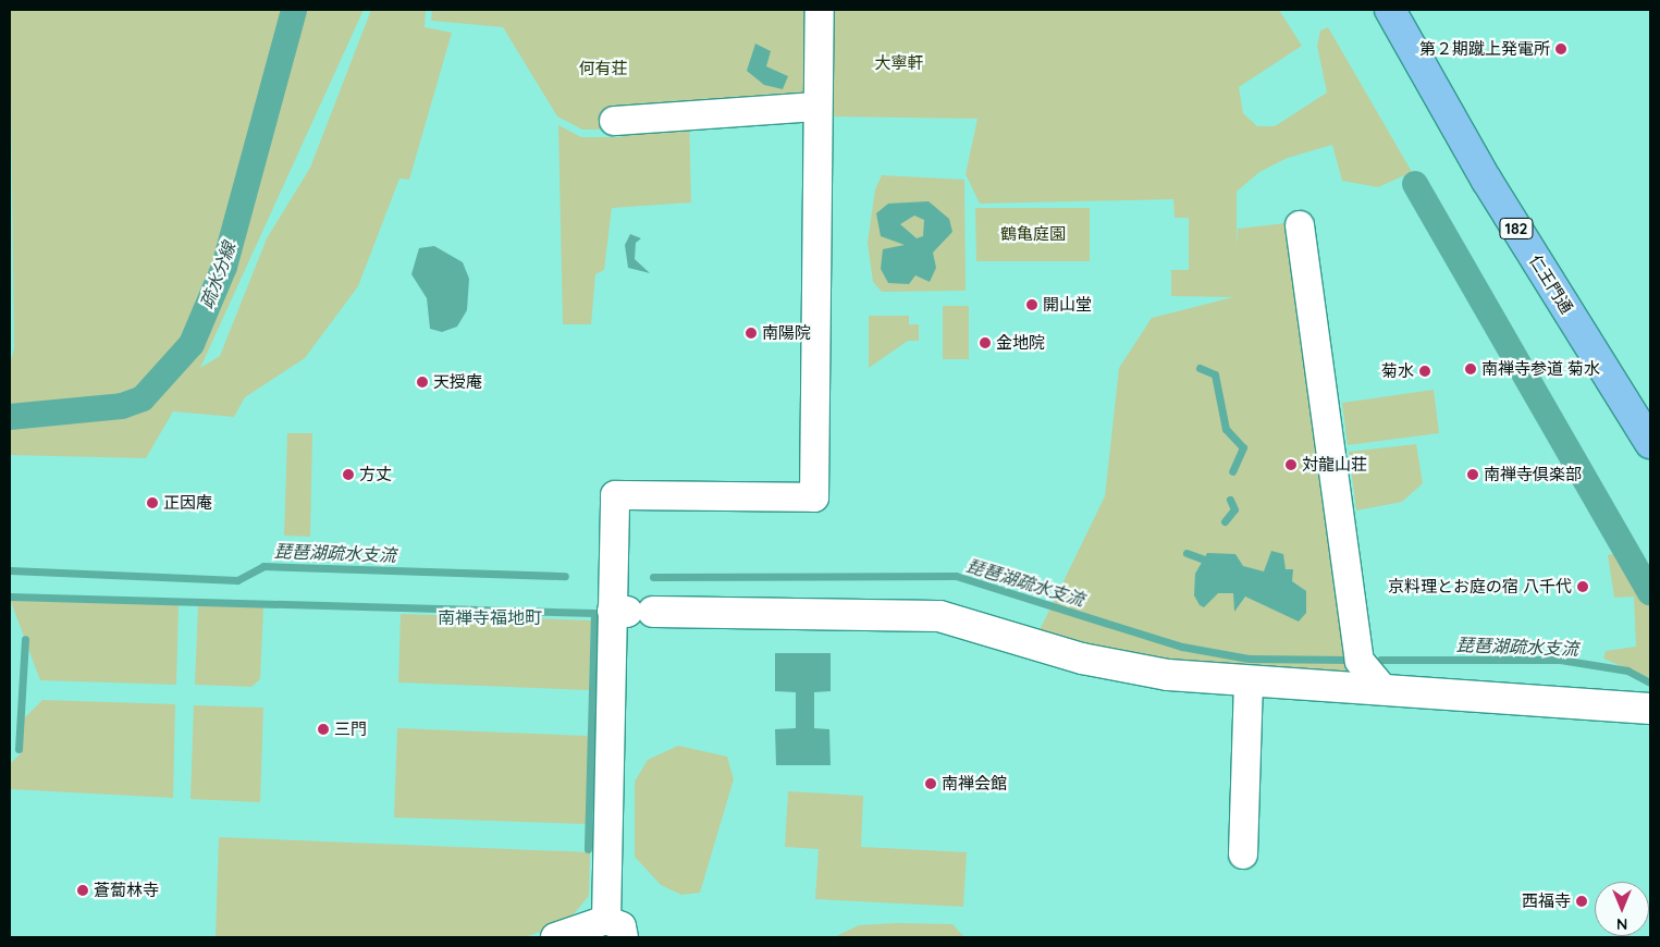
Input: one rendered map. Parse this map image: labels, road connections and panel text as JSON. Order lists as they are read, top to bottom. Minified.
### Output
{"streets":{"main road":["182","仁王門通"]},"districts":["南禅寺福地町"],"water":["疏水分線","琵琶湖疏水支流"],"parks":["大寧軒","何有荘","鶴亀庭園"],"places":["第２期蹴上発電所","開山堂","南陽院","金地院","南禅寺参道 菊水","菊水","天授庵","対龍山荘","方丈","南禅寺倶楽部","正因庵","京料理とお庭の宿 八千代","三門","南禅会館","蒼蔔林寺","西福寺"],"north":"bottom"}
